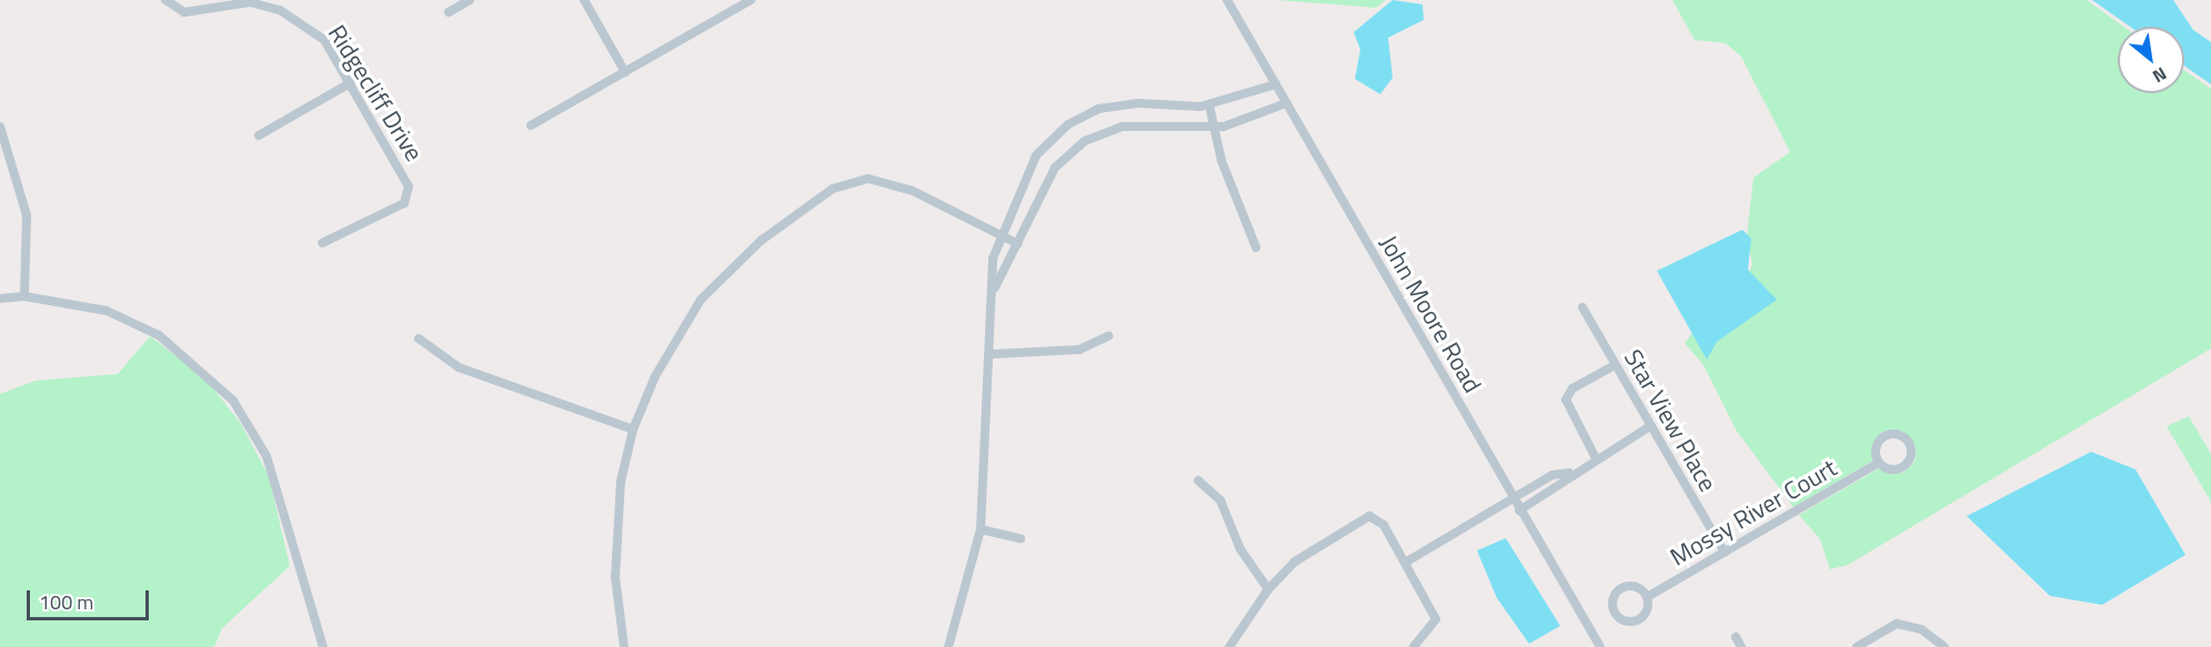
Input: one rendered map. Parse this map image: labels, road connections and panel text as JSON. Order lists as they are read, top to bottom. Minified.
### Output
{"streets":{"street":["Ridgecliff Drive","John Moore Road","Star View Place","Mossy River Court"]},"crossings":[["Star View Place","Mossy River Court"]],"scale_bar":"100 m","north":"bottom right"}
